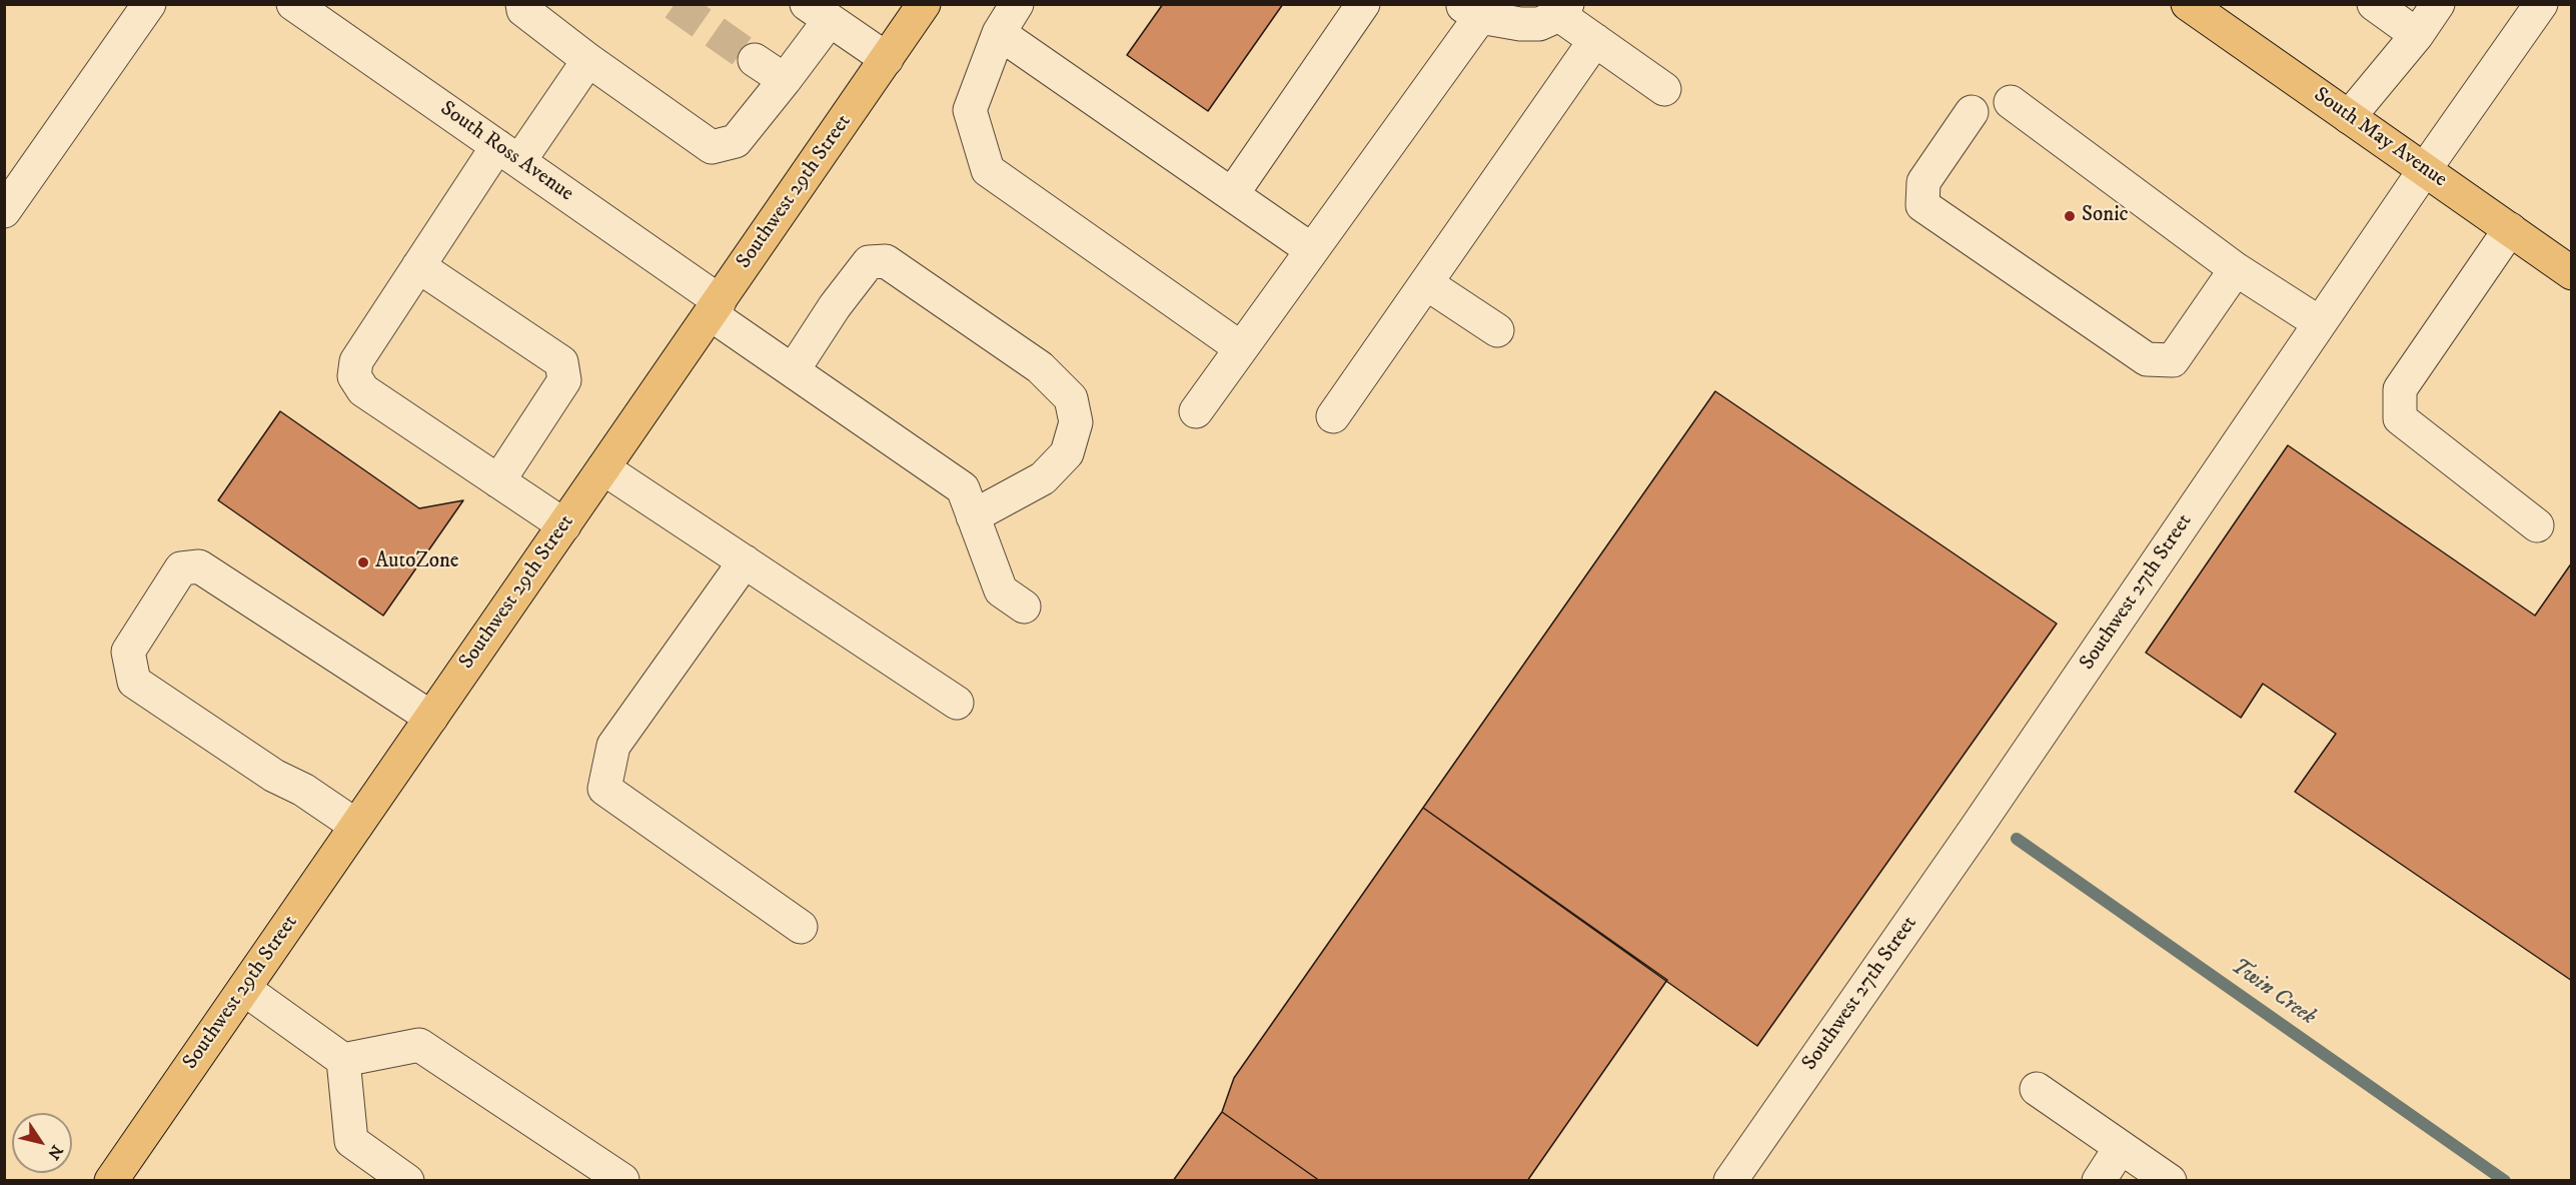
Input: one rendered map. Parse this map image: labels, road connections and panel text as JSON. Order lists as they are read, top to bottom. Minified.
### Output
{"streets":{"main road":["South May Avenue","Southwest 29th Street"],"street":["South Ross Avenue","Southwest 27th Street"]},"crossings":[["South May Avenue","Southwest 27th Street"],["South Ross Avenue","Southwest 29th Street"]],"water":["Twin Creek"],"places":["Sonic","AutoZone"],"north":"bottom right"}
